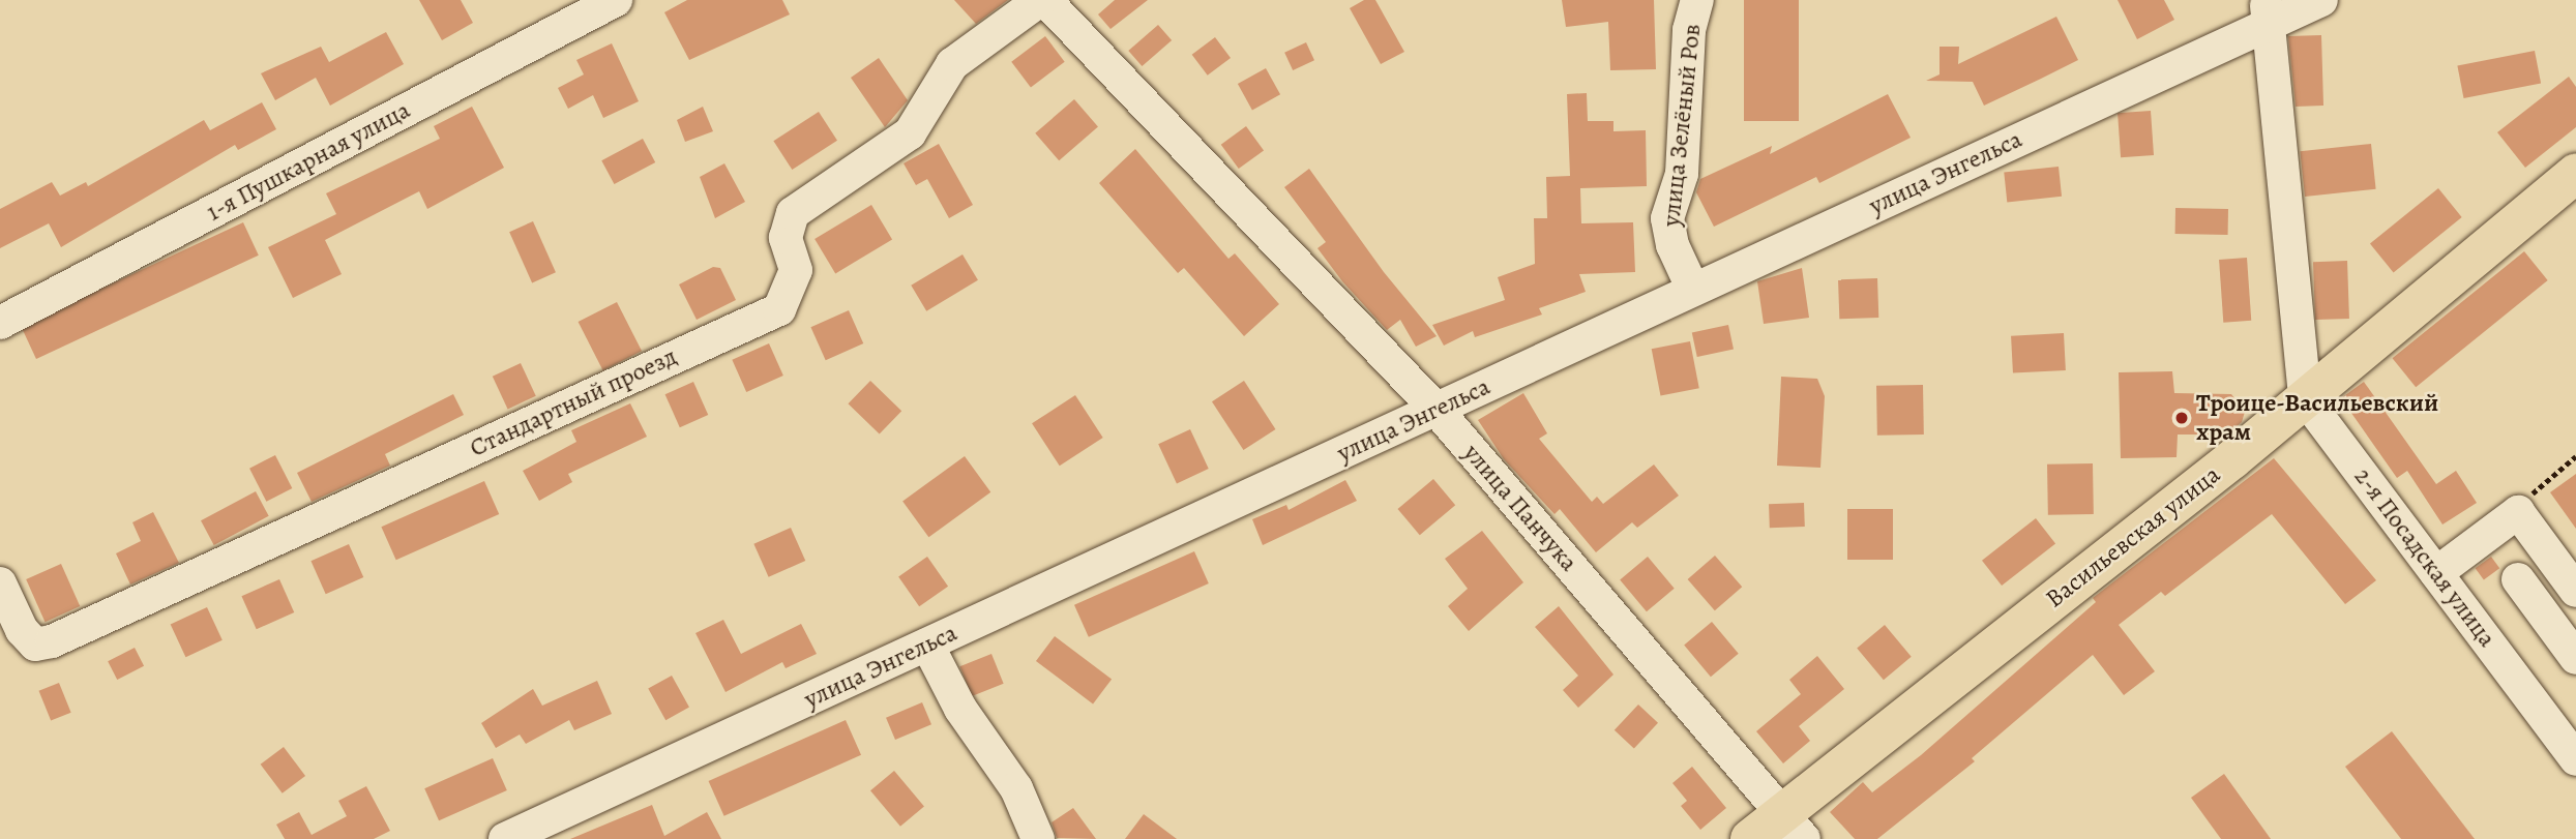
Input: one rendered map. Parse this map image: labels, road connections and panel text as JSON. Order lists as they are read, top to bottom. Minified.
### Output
{"streets":{"main road":["Васильевская улица"],"street":["улица Зелёный Ров","1-я Пушкарная улица","улица Энгельса","Стандартный проезд","улица Панчука","2-я Посадская улица"]},"crossings":[["улица Зелёный Ров","улица Энгельса"],["улица Энгельса","улица Панчука"],["Стандартный проезд","улица Панчука"],["улица Панчука","Васильевская улица"],["Васильевская улица","2-я Посадская улица"]],"places":["Троице-Васильевский храм"]}
